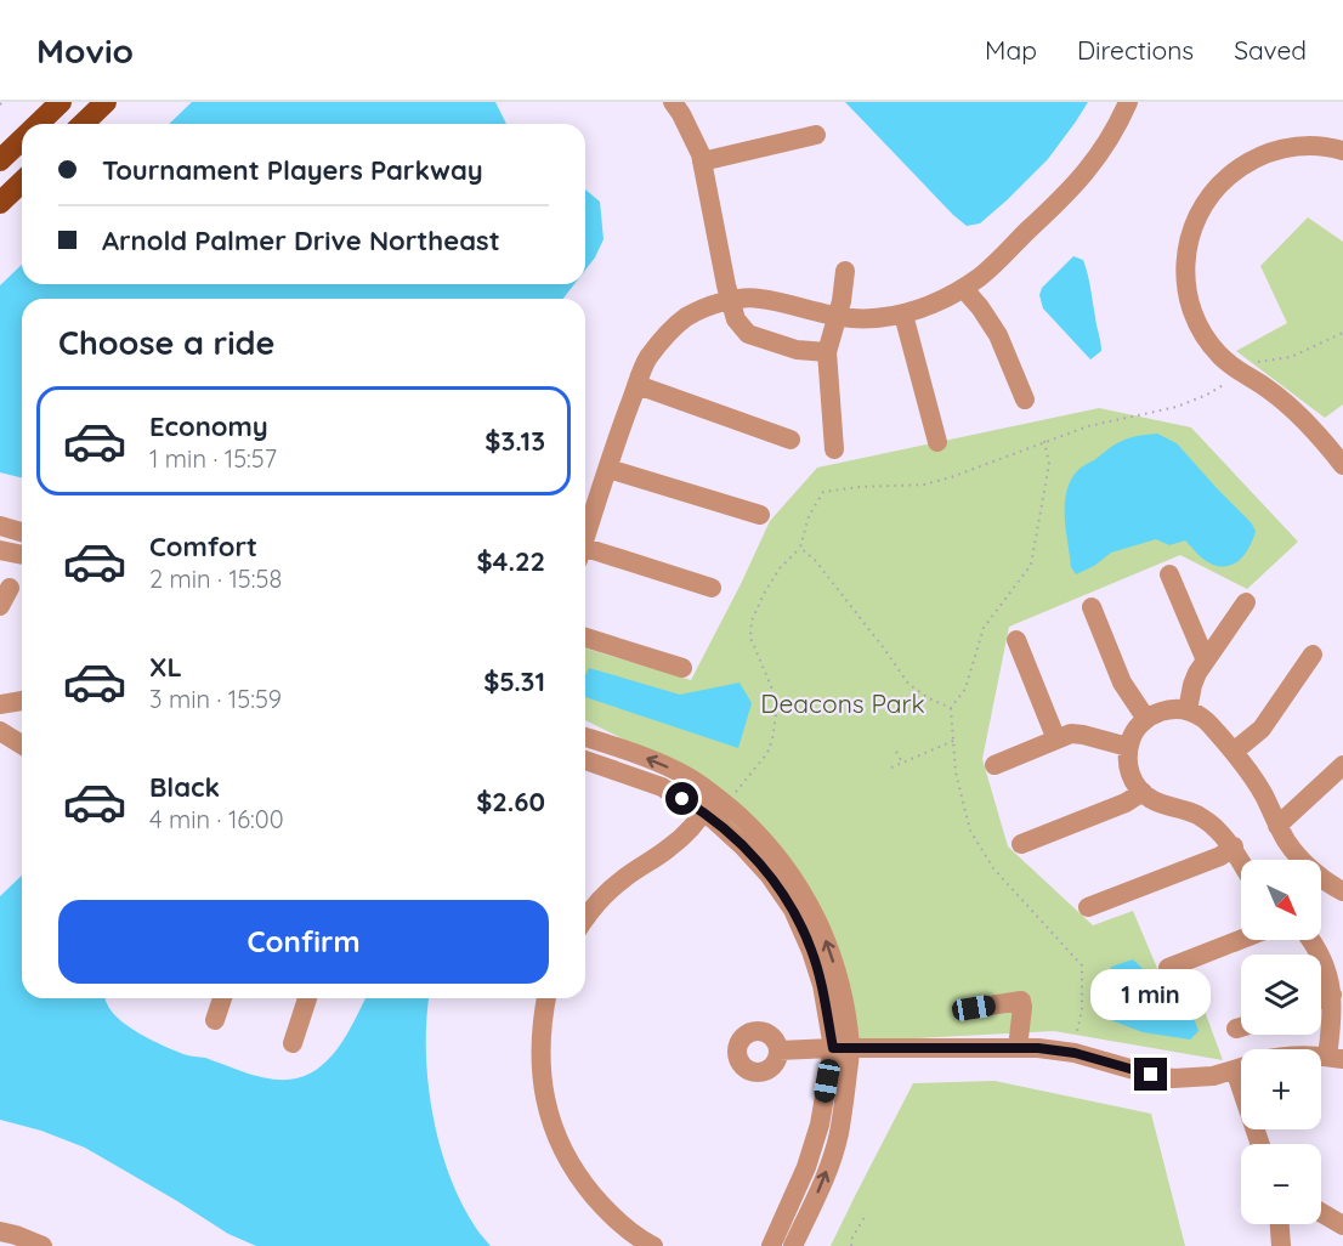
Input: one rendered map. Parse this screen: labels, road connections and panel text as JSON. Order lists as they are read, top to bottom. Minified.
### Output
{"parks":["Deacons Park"],"north":"bottom right","page":{"header":"Movio","nav":["Map","Directions","Saved"],"banner":["Tournament Players Parkway","Arnold Palmer Drive Northeast"],"heading":"Choose a ride","list":[{"name":"Economy","note":"1 min · 15:57","value":"$3.13"},{"name":"Comfort","note":"2 min · 15:58","value":"$4.22"},{"name":"XL","note":"3 min · 15:59","value":"$5.31"},{"name":"Black","note":"4 min · 16:00","value":"$2.60"}],"map_buttons":["+","−"],"buttons":"Confirm","bubble":"1 min"}}
